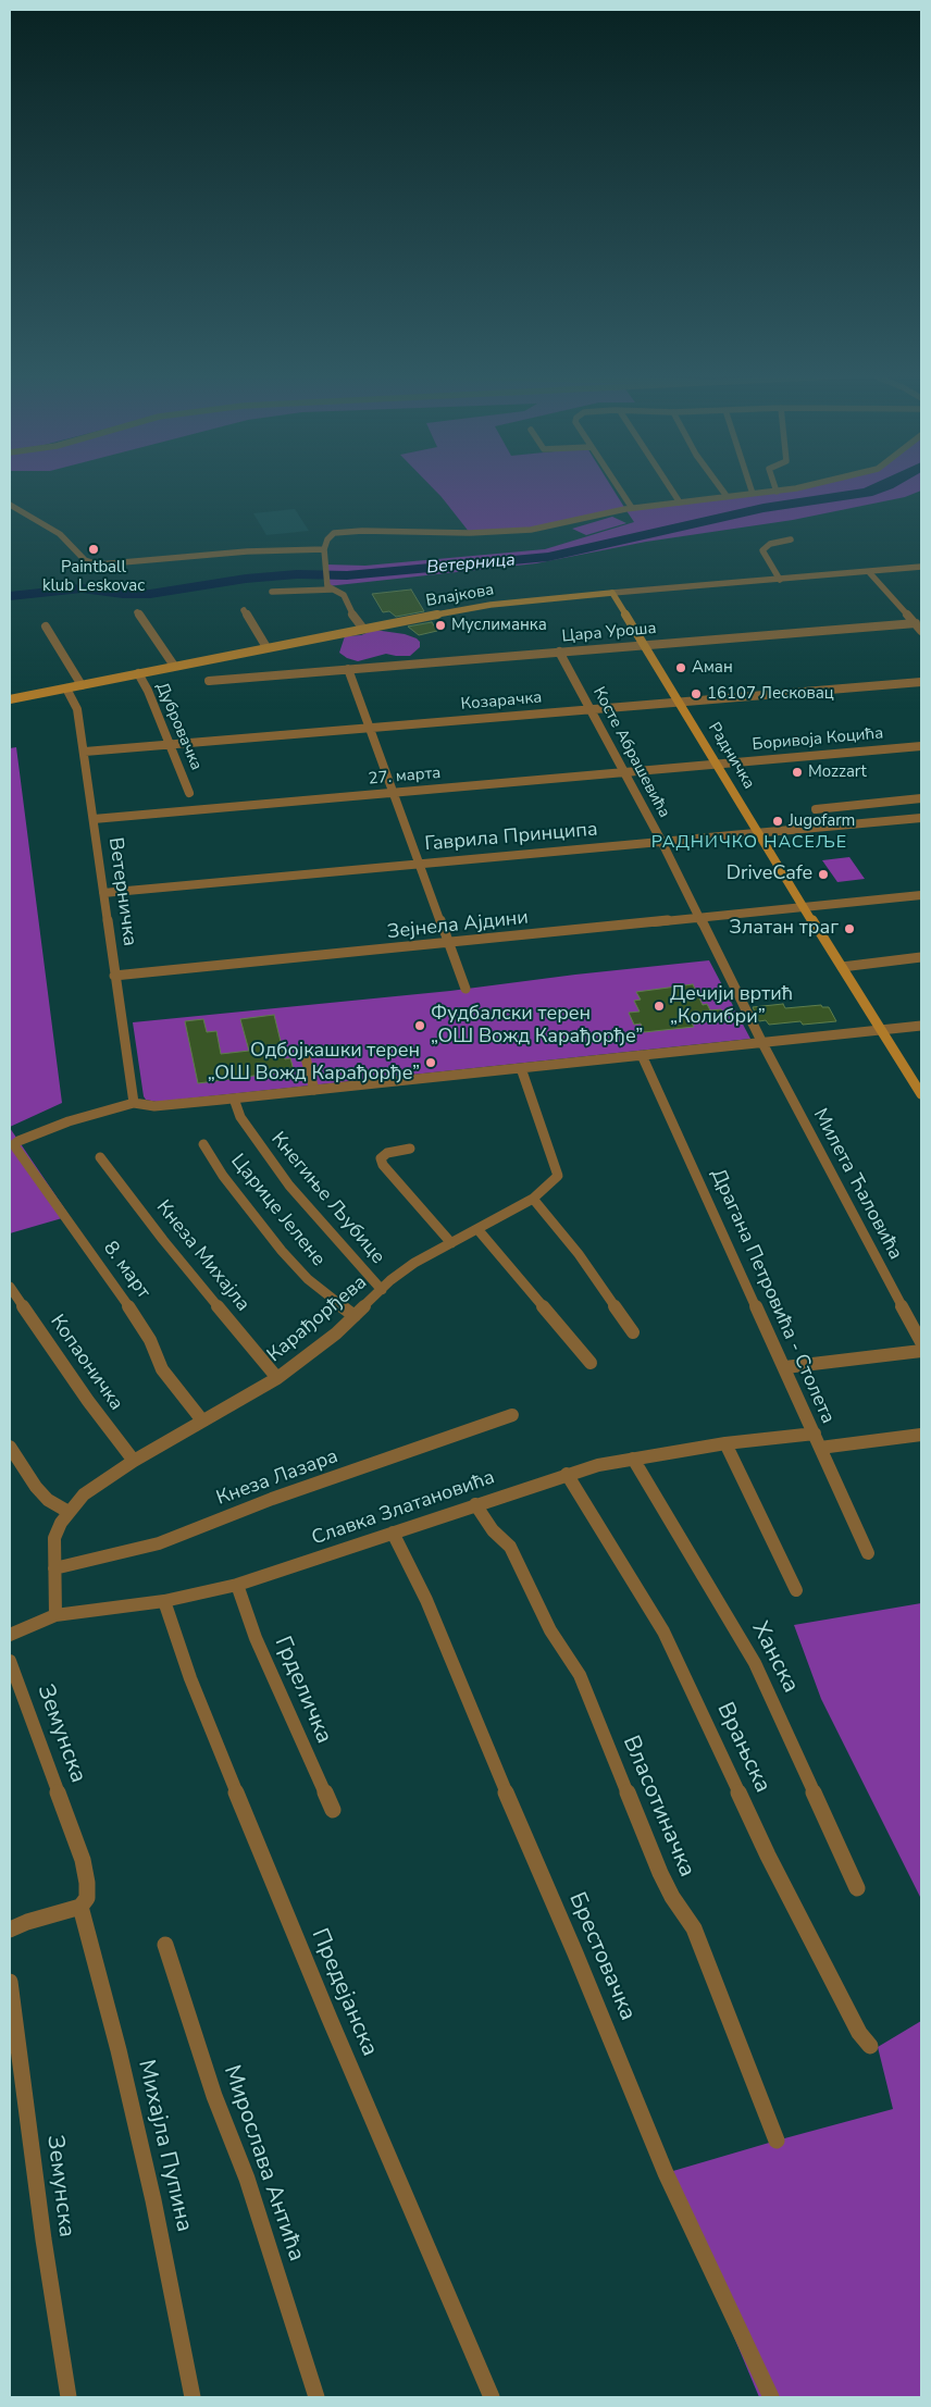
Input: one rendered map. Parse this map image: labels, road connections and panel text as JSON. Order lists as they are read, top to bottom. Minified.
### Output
{"streets":{"main road":["Влајкова","Радничка"],"street":["Цара Уроша","Козарачка","Дубровачка","Боривоја Коцића","Косте Абрашевића","27. марта","Гаврила Принципа","Ветерничка","Зејнела Ајдини","Милета Ћаловића","Кнегиње Љубице","Царице Јелене","Кнеза Михајла","8. март","Драгана Петровића - Столета","Карађорђева","Копаоничка","Кнеза Лазара","Славка Златановића","Ханска","Грделичка","Земунска","Врањска","Власотиначка","Брестовачка","Предејанска","Михајла Пупина","Мирослава Антића"]},"crossings":[["Влајкова","Дубровачка"],["Влајкова","Радничка"],["Влајкова","Ветерничка"],["Цара Уроша","Косте Абрашевића"],["Цара Уроша","Радничка"],["Козарачка","Дубровачка"],["Козарачка","Косте Абрашевића"],["Козарачка","Радничка"],["Козарачка","Ветерничка"],["Боривоја Коцића","Радничка"],["Боривоја Коцића","27. марта"],["Косте Абрашевића","27. марта"],["Косте Абрашевића","Гаврила Принципа"],["Косте Абрашевића","Зејнела Ајдини"],["Косте Абрашевића","Милета Ћаловића"],["Радничка","27. марта"],["Радничка","Гаврила Принципа"],["Радничка","Зејнела Ајдини"],["27. марта","Ветерничка"],["Гаврила Принципа","Ветерничка"],["Ветерничка","Зејнела Ајдини"],["Ветерничка","8. март"],["Кнегиње Љубице","Карађорђева"],["Царице Јелене","Карађорђева"],["Кнеза Михајла","Карађорђева"],["8. март","Карађорђева"],["Драгана Петровића - Столета","Славка Златановића"],["Карађорђева","Копаоничка"],["Карађорђева","Кнеза Лазара"],["Карађорђева","Славка Златановића"],["Славка Златановића","Ханска"],["Славка Златановића","Грделичка"],["Славка Златановића","Врањска"],["Славка Златановића","Власотиначка"],["Славка Златановића","Брестовачка"],["Славка Златановића","Предејанска"],["Земунска","Михајла Пупина"]],"districts":["РАДНИЧКО НАСЕЉЕ"],"water":["Ветерница"],"places":["Paintball klub Leskovac","Муслиманка","Аман","16107 Лесковац","Mozzart","Jugofarm","DriveCafe","Златан траг","Дечији вртић „Колибри”","Фудбалски терен „ОШ Вожд Карађорђе”","Одбојкашки терен „ОШ Вожд Карађорђе”"]}
